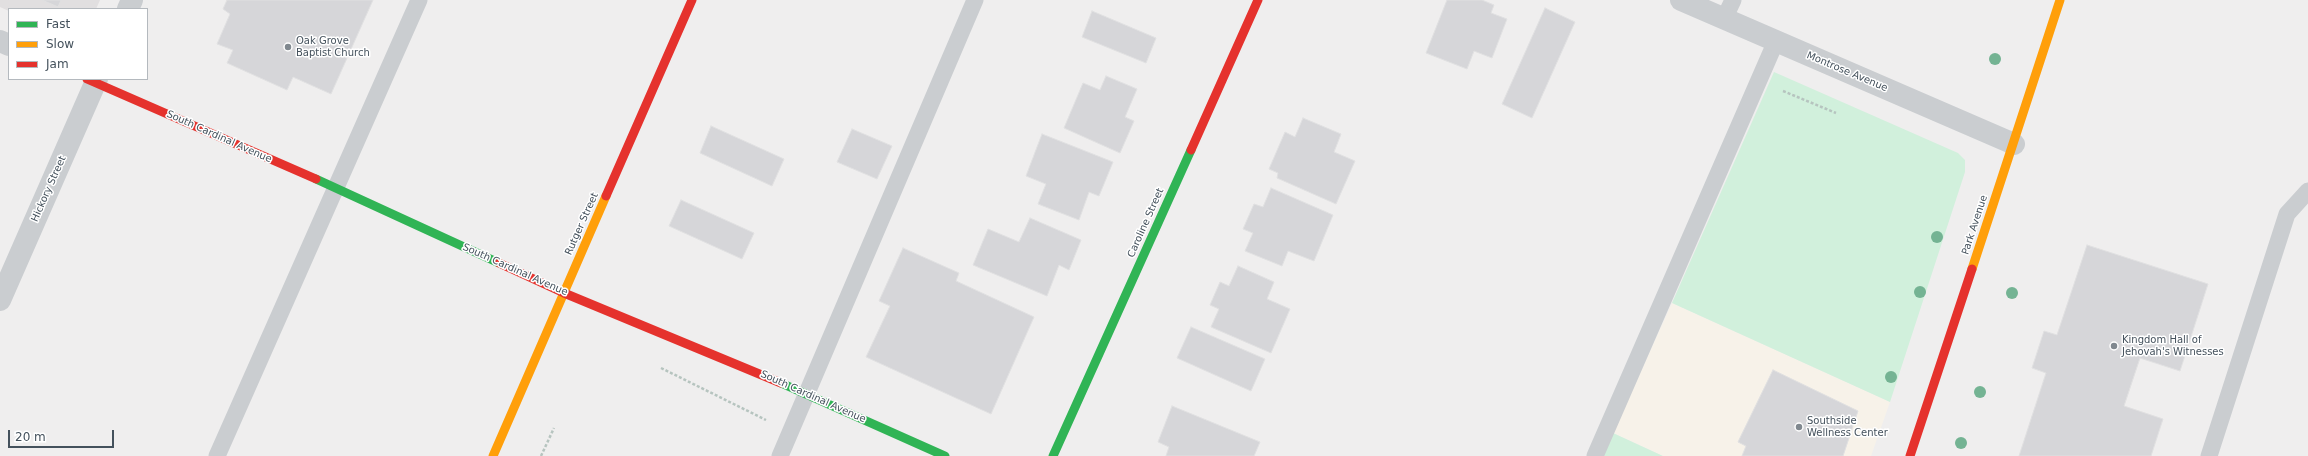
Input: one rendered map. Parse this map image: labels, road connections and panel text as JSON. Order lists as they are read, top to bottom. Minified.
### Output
{"streets":{"street":["Montrose Avenue","South Cardinal Avenue","Hickory Street","Caroline Street","Rutger Street","Park Avenue"]},"crossings":[["Montrose Avenue","Park Avenue"],["South Cardinal Avenue","Hickory Street"],["South Cardinal Avenue","Rutger Street"]],"places":["Oak Grove Baptist Church","Kingdom Hall of Jehovah's Witnesses","Southside Wellness Center"],"legend":["Fast","Slow","Jam"],"scale_bar":"20 m"}
